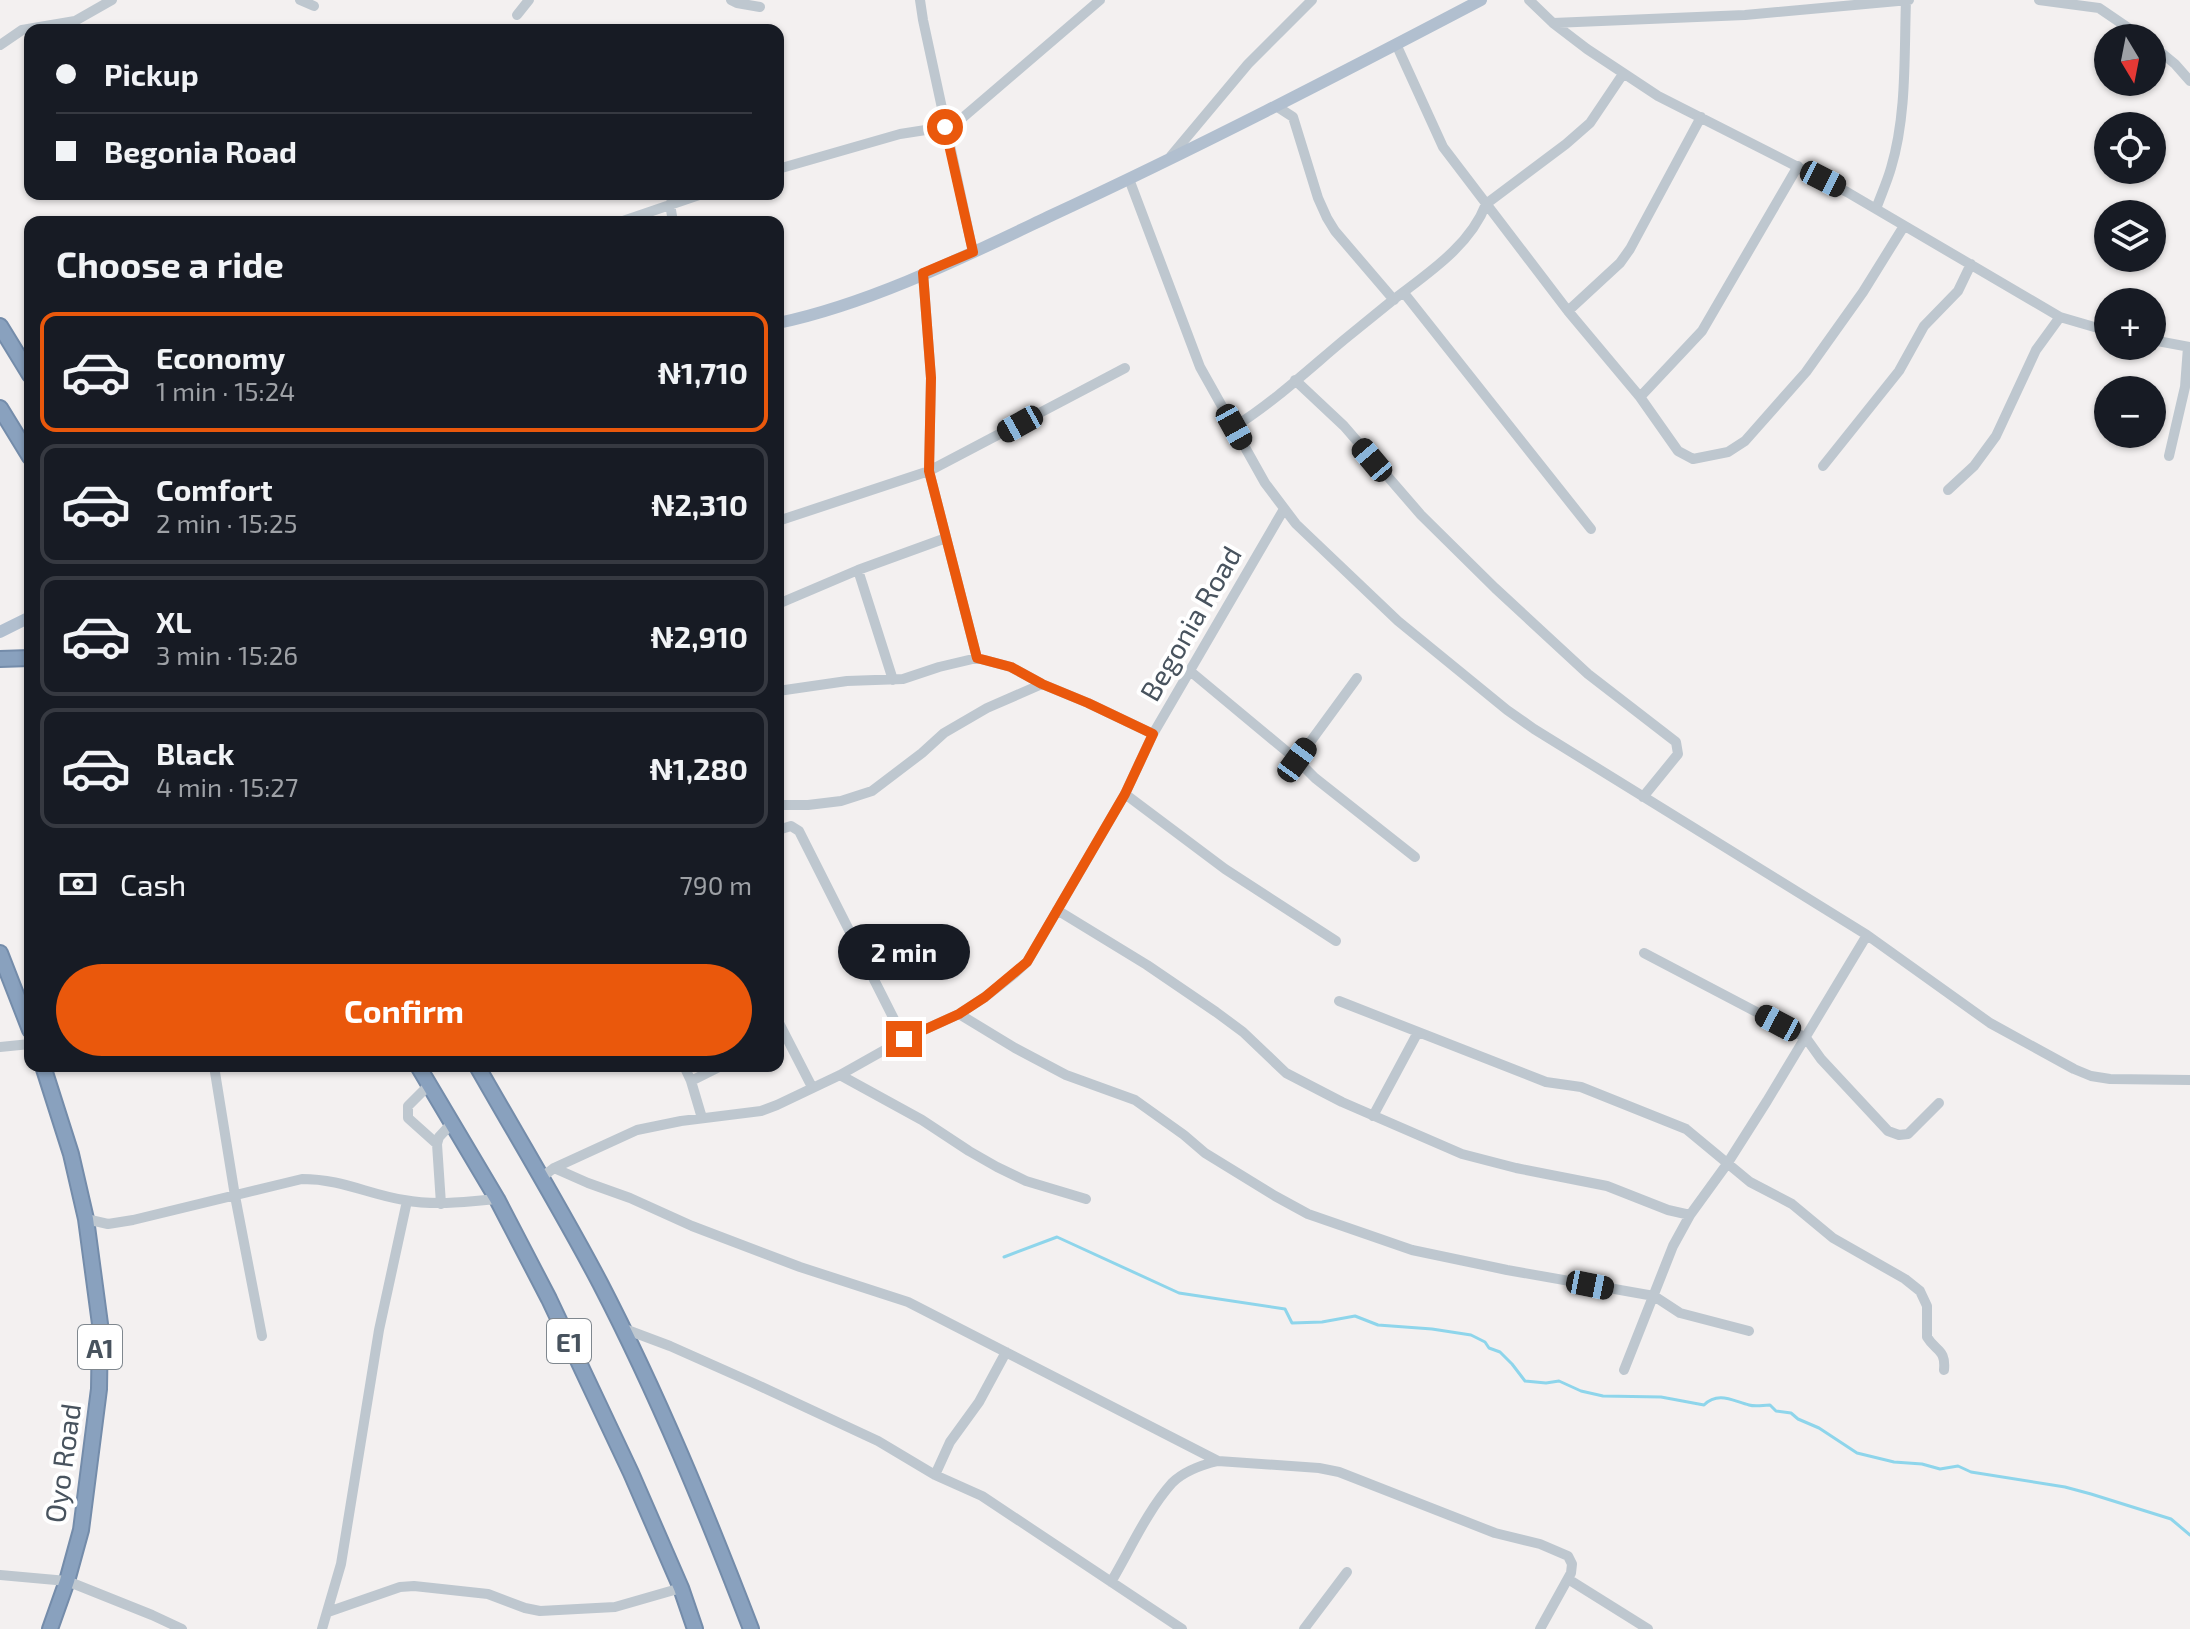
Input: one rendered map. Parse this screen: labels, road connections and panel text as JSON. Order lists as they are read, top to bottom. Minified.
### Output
{"streets":{"highway":["E1","A1","Oyo Road"],"street":["Begonia Road"]},"crossings":[["Begonia Road","E1"]],"north":"bottom","page":{"map_buttons":["+","−"],"banner":["Pickup","Begonia Road"],"heading":"Choose a ride","list":[{"name":"Economy","note":"1 min · 15:24","value":"₦1,710"},{"name":"Comfort","note":"2 min · 15:25","value":"₦2,310"},{"name":"XL","note":"3 min · 15:26","value":"₦2,910"},{"name":"Black","note":"4 min · 15:27","value":"₦1,280"}],"pay":["Cash","790 m"],"bubble":"2 min","buttons":"Confirm"}}
